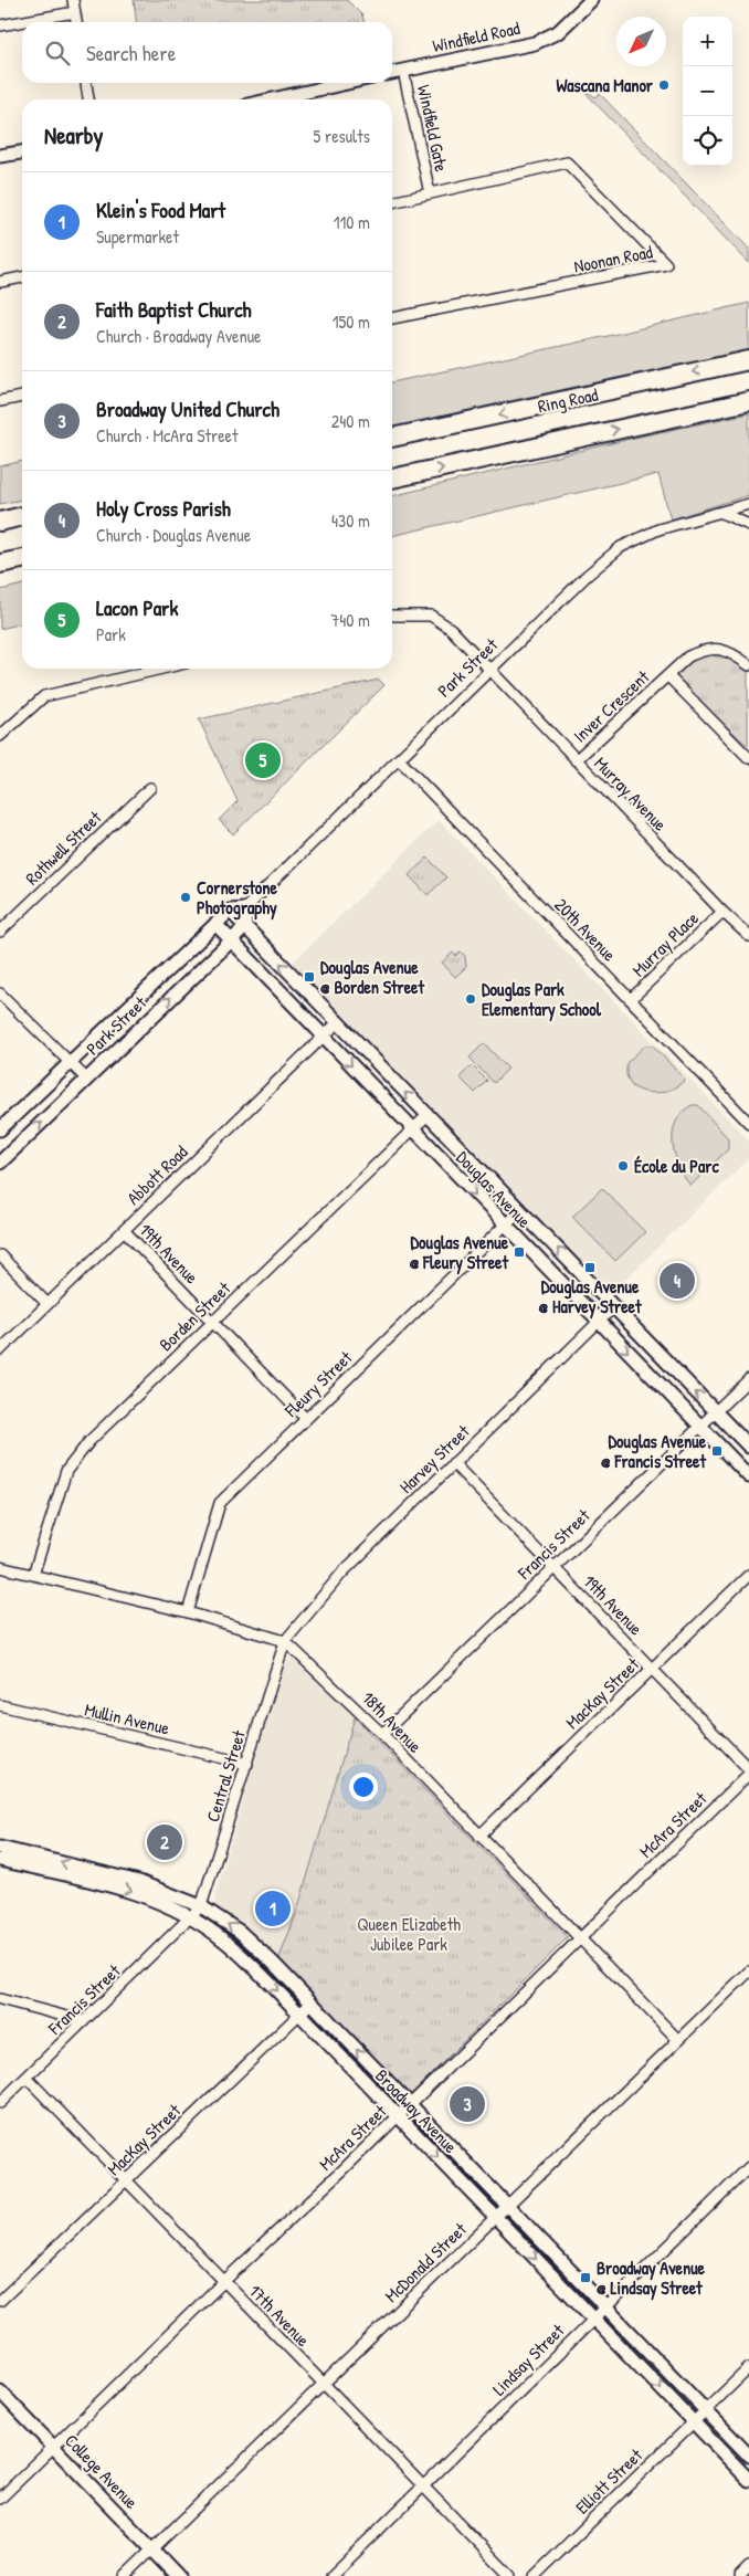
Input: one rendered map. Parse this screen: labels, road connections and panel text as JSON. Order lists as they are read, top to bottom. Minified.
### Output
{"streets":{"highway":["Ring Road"],"street":["Windfield Road","Windfield Gate","Noonan Road","Park Street","Inver Crescent","Murray Avenue","Rothwell Street","20th Avenue","Murray Place","Abbott Road","Douglas Avenue","19th Avenue","Borden Street","Fleury Street","Harvey Street","Francis Street","MacKay Street","Mullin Avenue","18th Avenue","Central Street","McAra Street","Broadway Avenue","McDonald Street","17th Avenue","Lindsay Street","College Avenue","Elliott Street"]},"crossings":[["Windfield Road","Windfield Gate"],["Windfield Gate","Noonan Road"],["Park Street","Murray Avenue"],["Park Street","20th Avenue"],["Park Street","Douglas Avenue"],["Inver Crescent","Murray Avenue"],["Murray Avenue","Murray Place"],["20th Avenue","Murray Place"],["Abbott Road","Douglas Avenue"],["Abbott Road","19th Avenue"],["Douglas Avenue","Borden Street"],["Douglas Avenue","Fleury Street"],["Douglas Avenue","Harvey Street"],["Douglas Avenue","Francis Street"],["19th Avenue","Borden Street"],["19th Avenue","Fleury Street"],["19th Avenue","Harvey Street"],["19th Avenue","Francis Street"],["19th Avenue","MacKay Street"],["Borden Street","18th Avenue"],["Fleury Street","18th Avenue"],["Harvey Street","18th Avenue"],["Harvey Street","Central Street"],["Francis Street","18th Avenue"],["Francis Street","Central Street"],["Francis Street","Broadway Avenue"],["Francis Street","17th Avenue"],["MacKay Street","18th Avenue"],["MacKay Street","Broadway Avenue"],["MacKay Street","17th Avenue"],["Mullin Avenue","Central Street"],["18th Avenue","Central Street"],["18th Avenue","McAra Street"],["18th Avenue","McDonald Street"],["Central Street","Broadway Avenue"],["McAra Street","Broadway Avenue"],["McAra Street","17th Avenue"],["McAra Street","College Avenue"],["Broadway Avenue","McDonald Street"],["Broadway Avenue","Lindsay Street"],["Broadway Avenue","Elliott Street"],["McDonald Street","17th Avenue"],["McDonald Street","College Avenue"],["17th Avenue","Lindsay Street"]],"parks":["Queen Elizabeth Jubilee Park"],"places":{"other":["Wascana Manor","Cornerstone Photography","Douglas Park Elementary School","École du Parc"],"transit":["Douglas Avenue @ Borden Street","Douglas Avenue @ Fleury Street","Douglas Avenue @ Harvey Street","Douglas Avenue @ Francis Street","Broadway Avenue @ Lindsay Street"]},"north":"bottom left","page":{"map_buttons":["+","−"],"search":"Search here","heading":["Nearby","5 results"],"list":[{"mark":"1","name":"Klein's Food Mart","note":"Supermarket","value":"110 m"},{"mark":"2","name":"Faith Baptist Church","note":"Church · Broadway Avenue","value":"150 m"},{"mark":"3","name":"Broadway United Church","note":"Church · McAra Street","value":"240 m"},{"mark":"4","name":"Holy Cross Parish","note":"Church · Douglas Avenue","value":"430 m"},{"mark":"5","name":"Lacon Park","note":"Park","value":"740 m"}],"pins":["5","4","2","1","3"]}}
